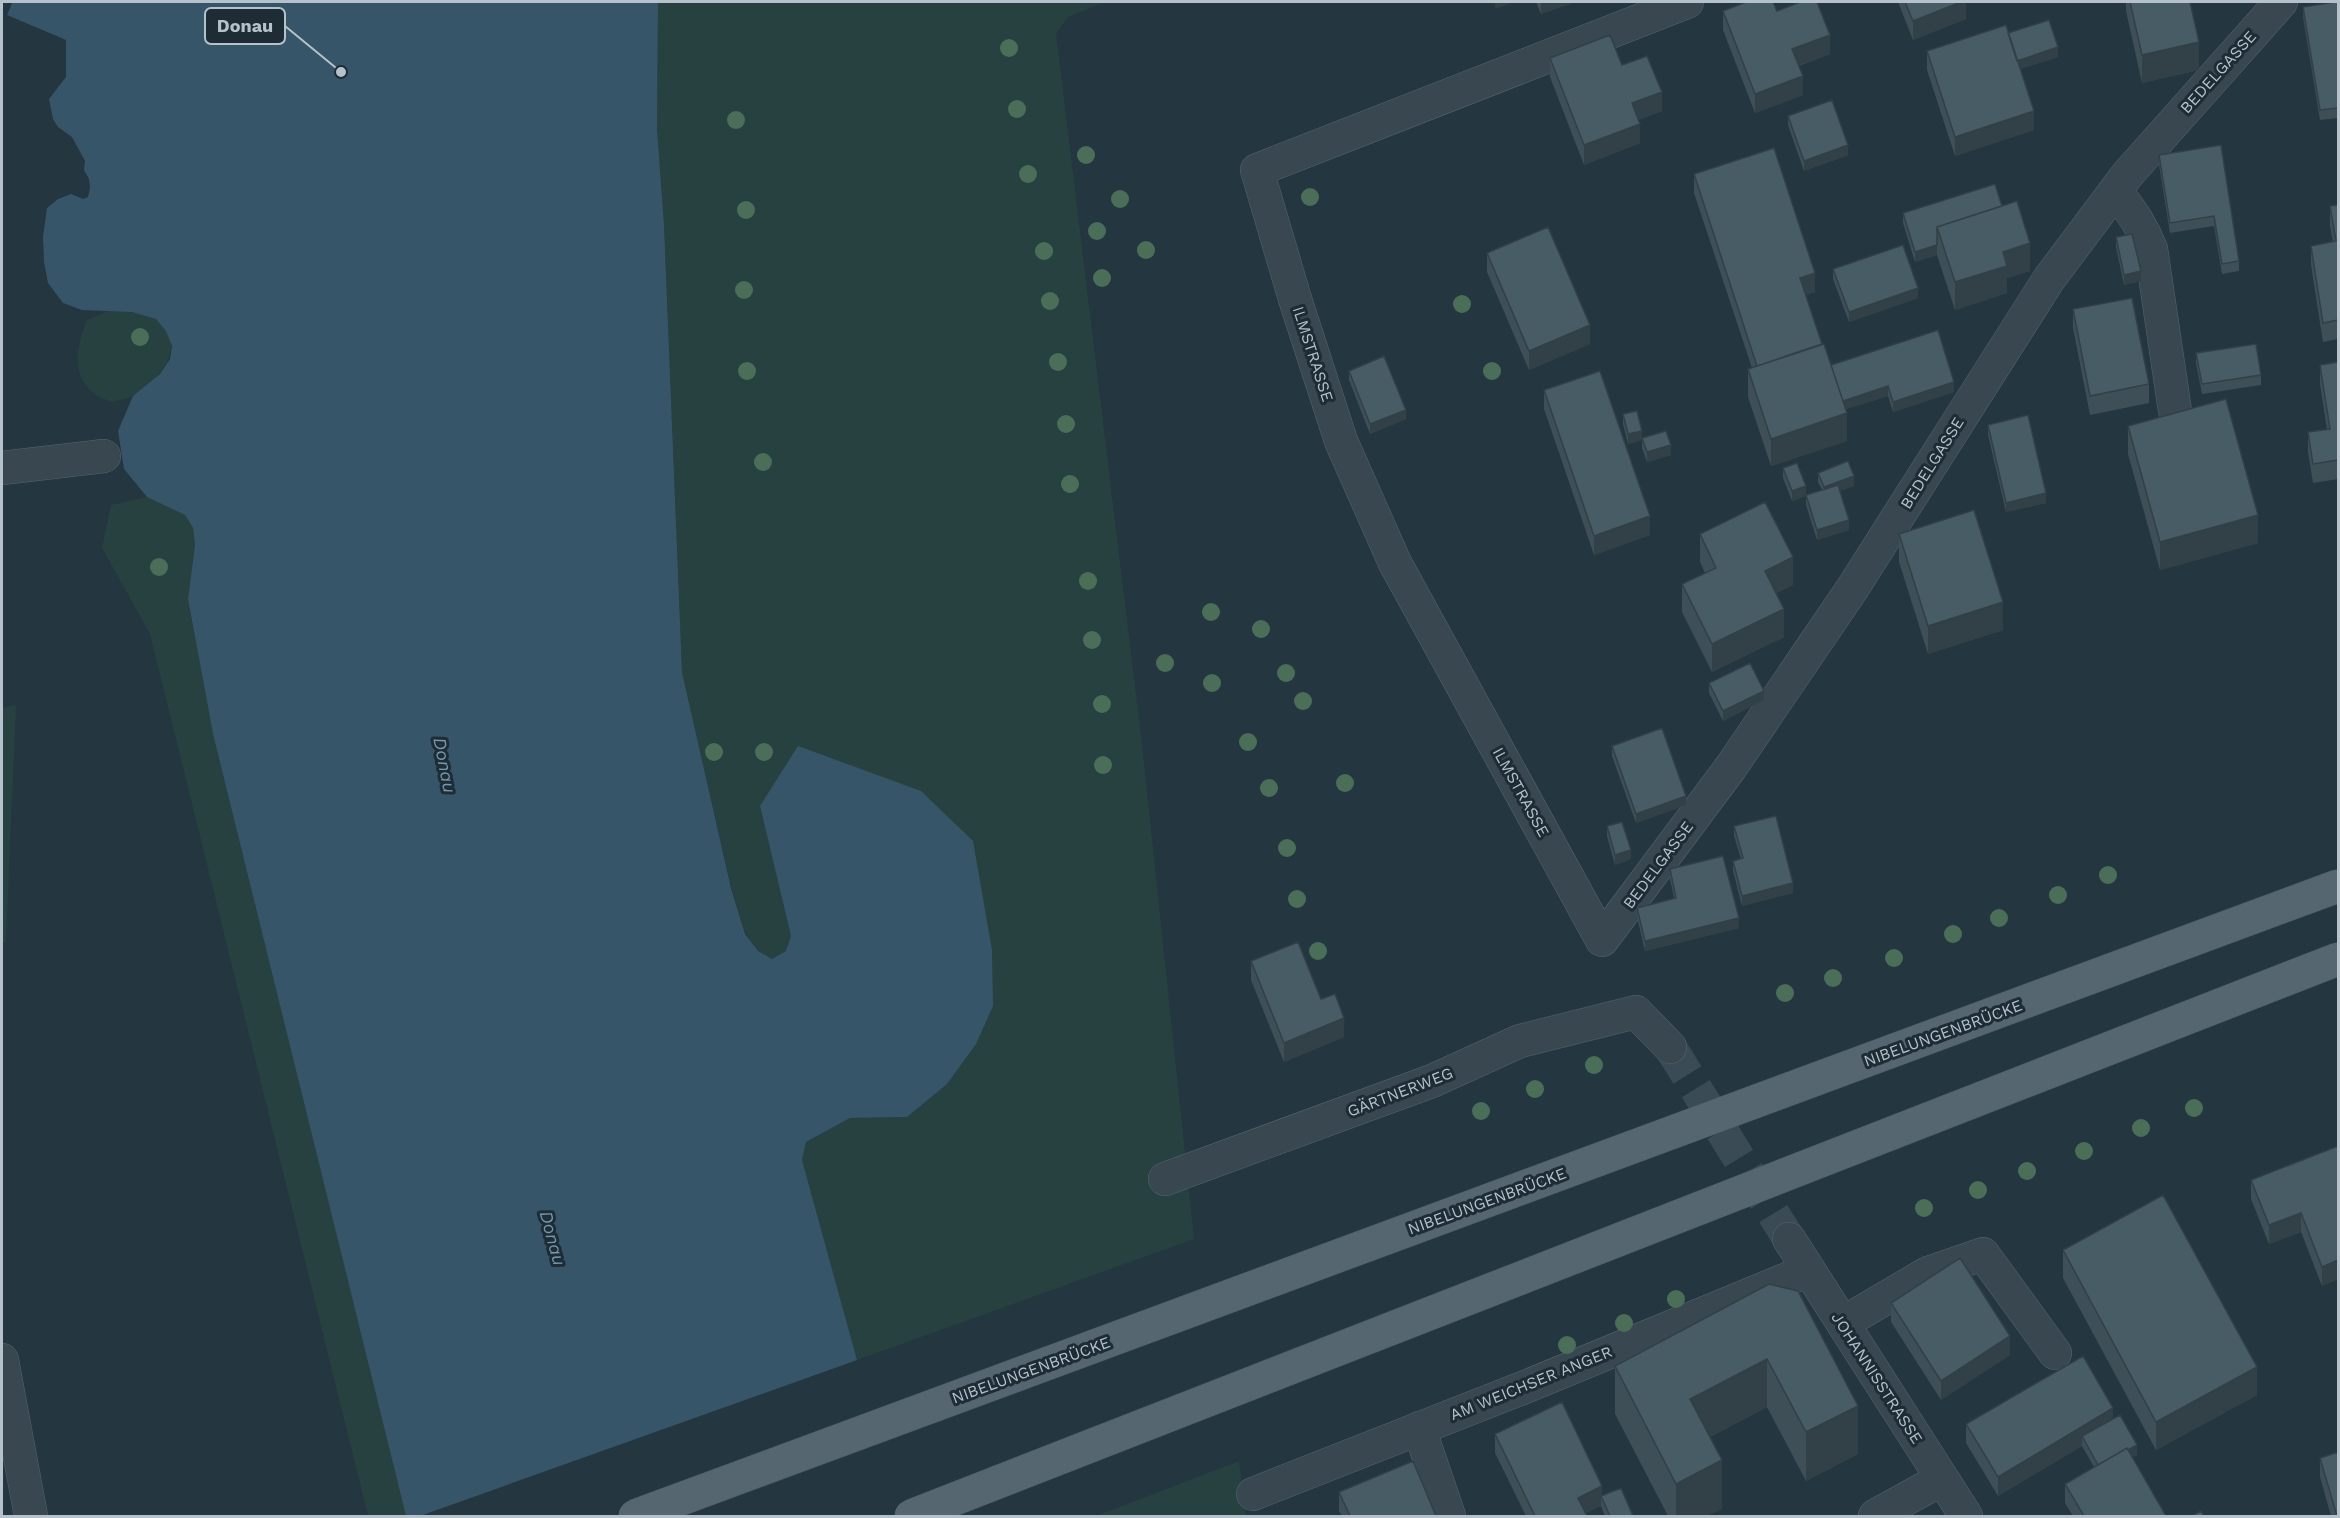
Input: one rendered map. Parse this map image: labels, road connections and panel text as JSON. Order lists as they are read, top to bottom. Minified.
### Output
{"streets":{"main road":["NIBELUNGENBRÜCKE"],"street":["BEDELGASSE","ILMSTRASSE","GÄRTNERWEG","JOHANNISSTRASSE","AM WEICHSER ANGER"]},"crossings":[["BEDELGASSE","ILMSTRASSE"],["JOHANNISSTRASSE","AM WEICHSER ANGER"]],"water":["Donau"],"places":["Donau"]}
